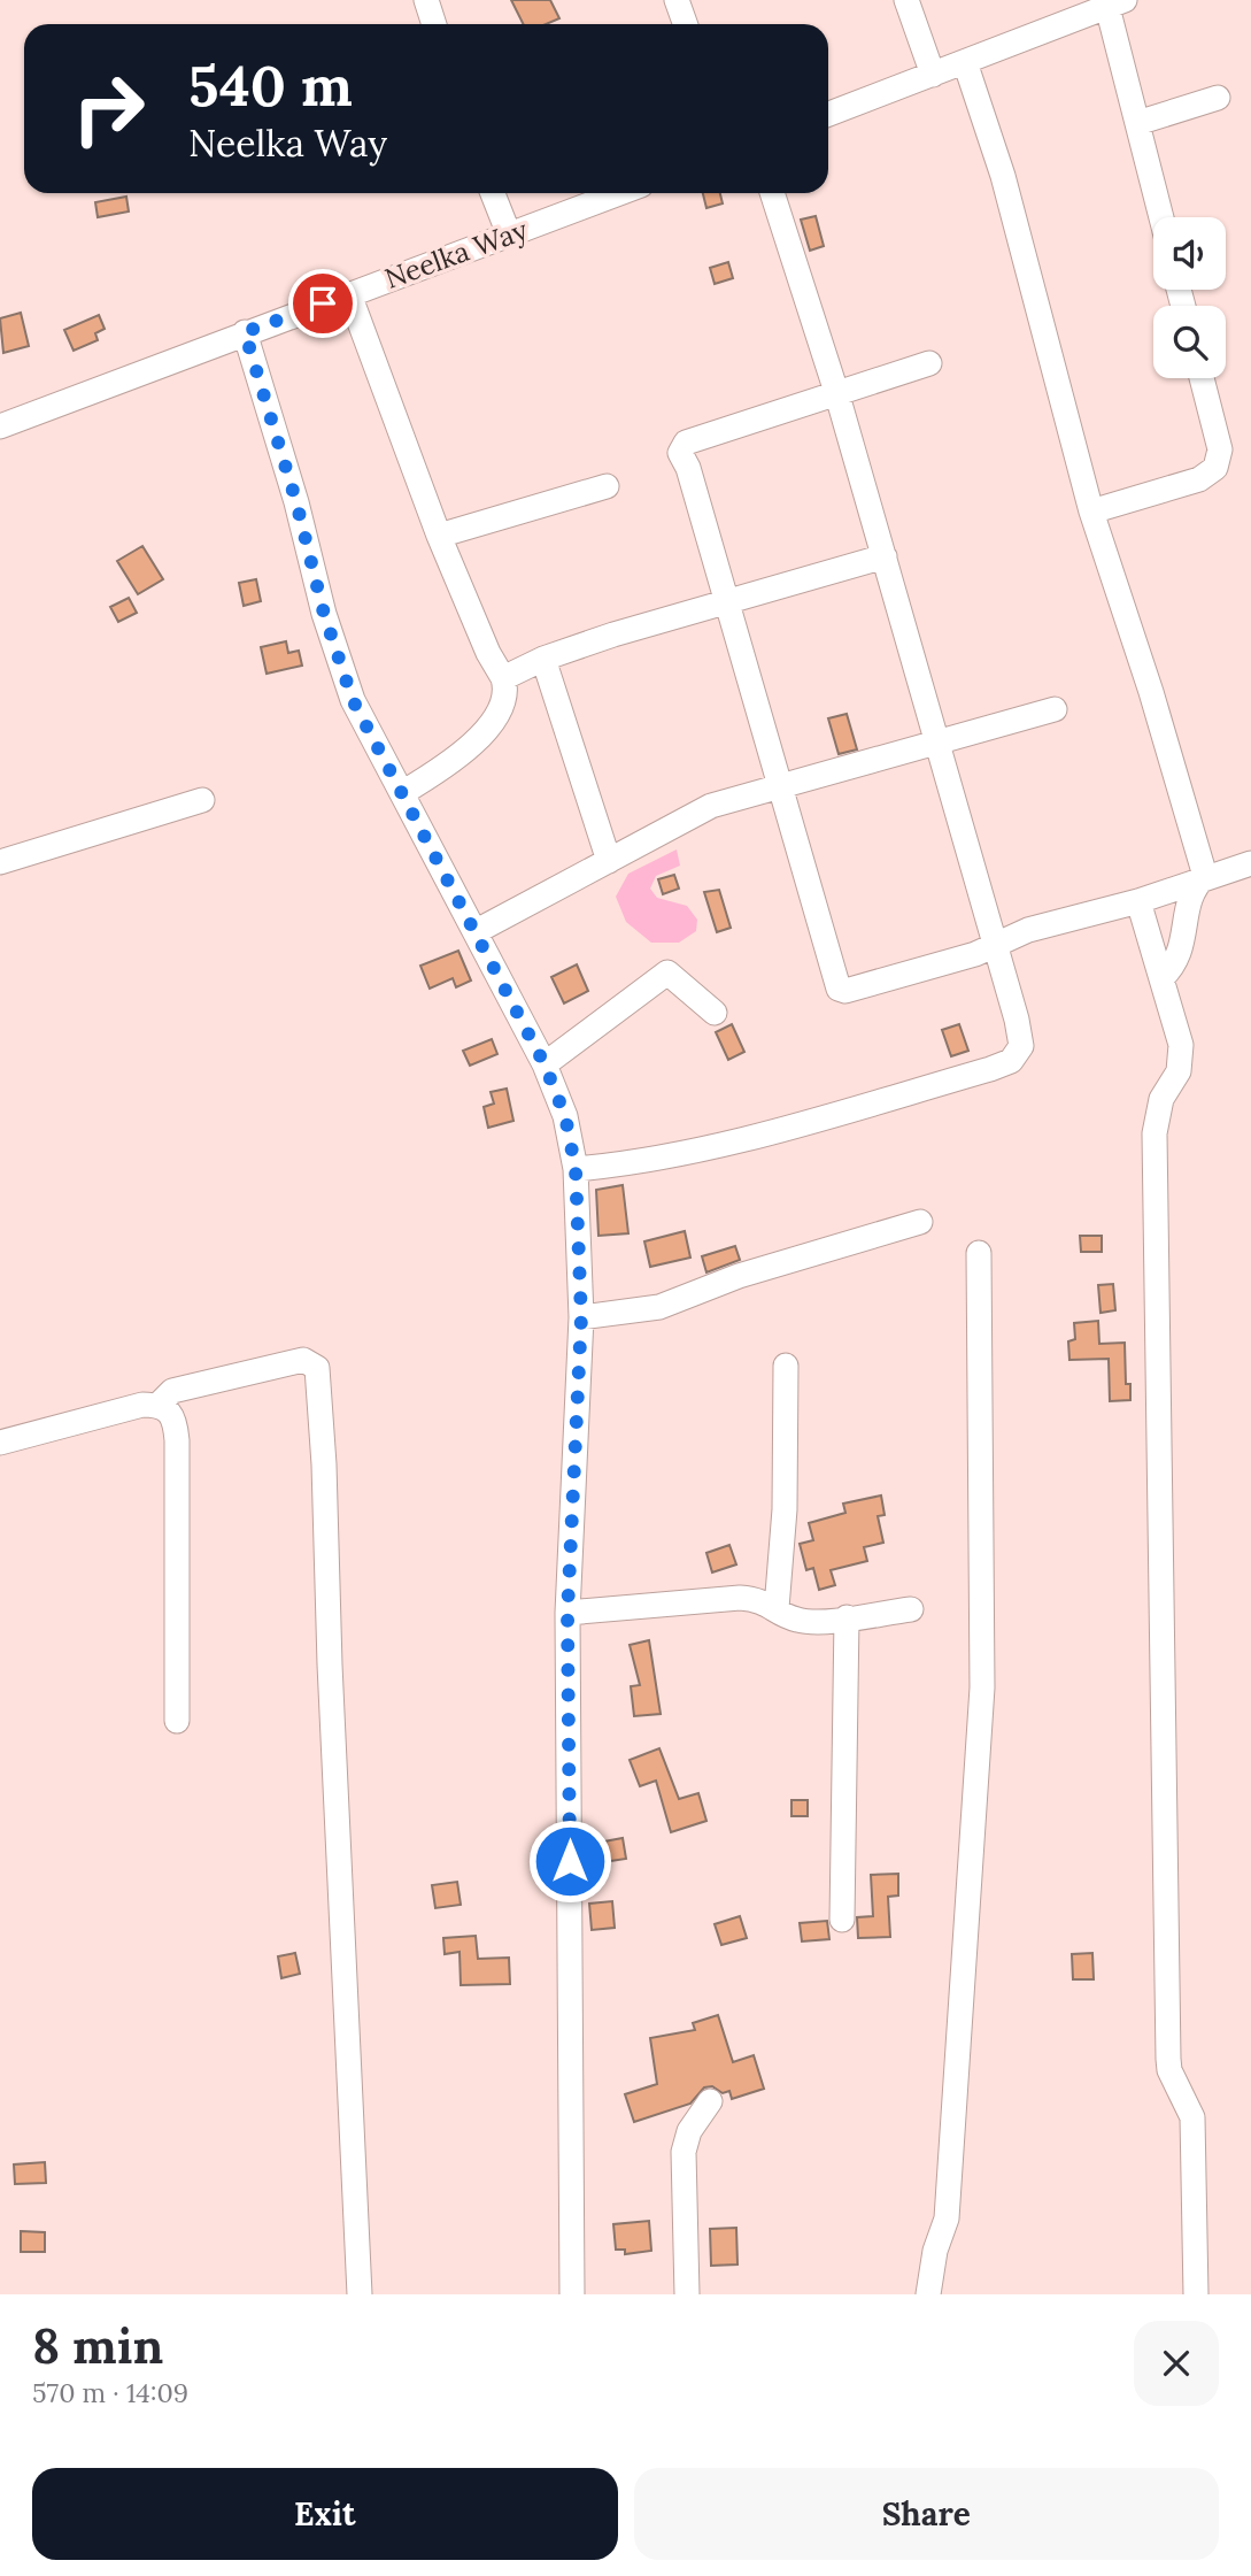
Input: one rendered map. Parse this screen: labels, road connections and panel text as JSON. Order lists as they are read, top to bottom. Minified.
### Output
{"streets":{"street":["Neelka Way"]},"page":{"turn":["540 m","Neelka Way"],"heading":["8 min","570 m · 14:09"],"buttons":["Exit","Share"]}}
